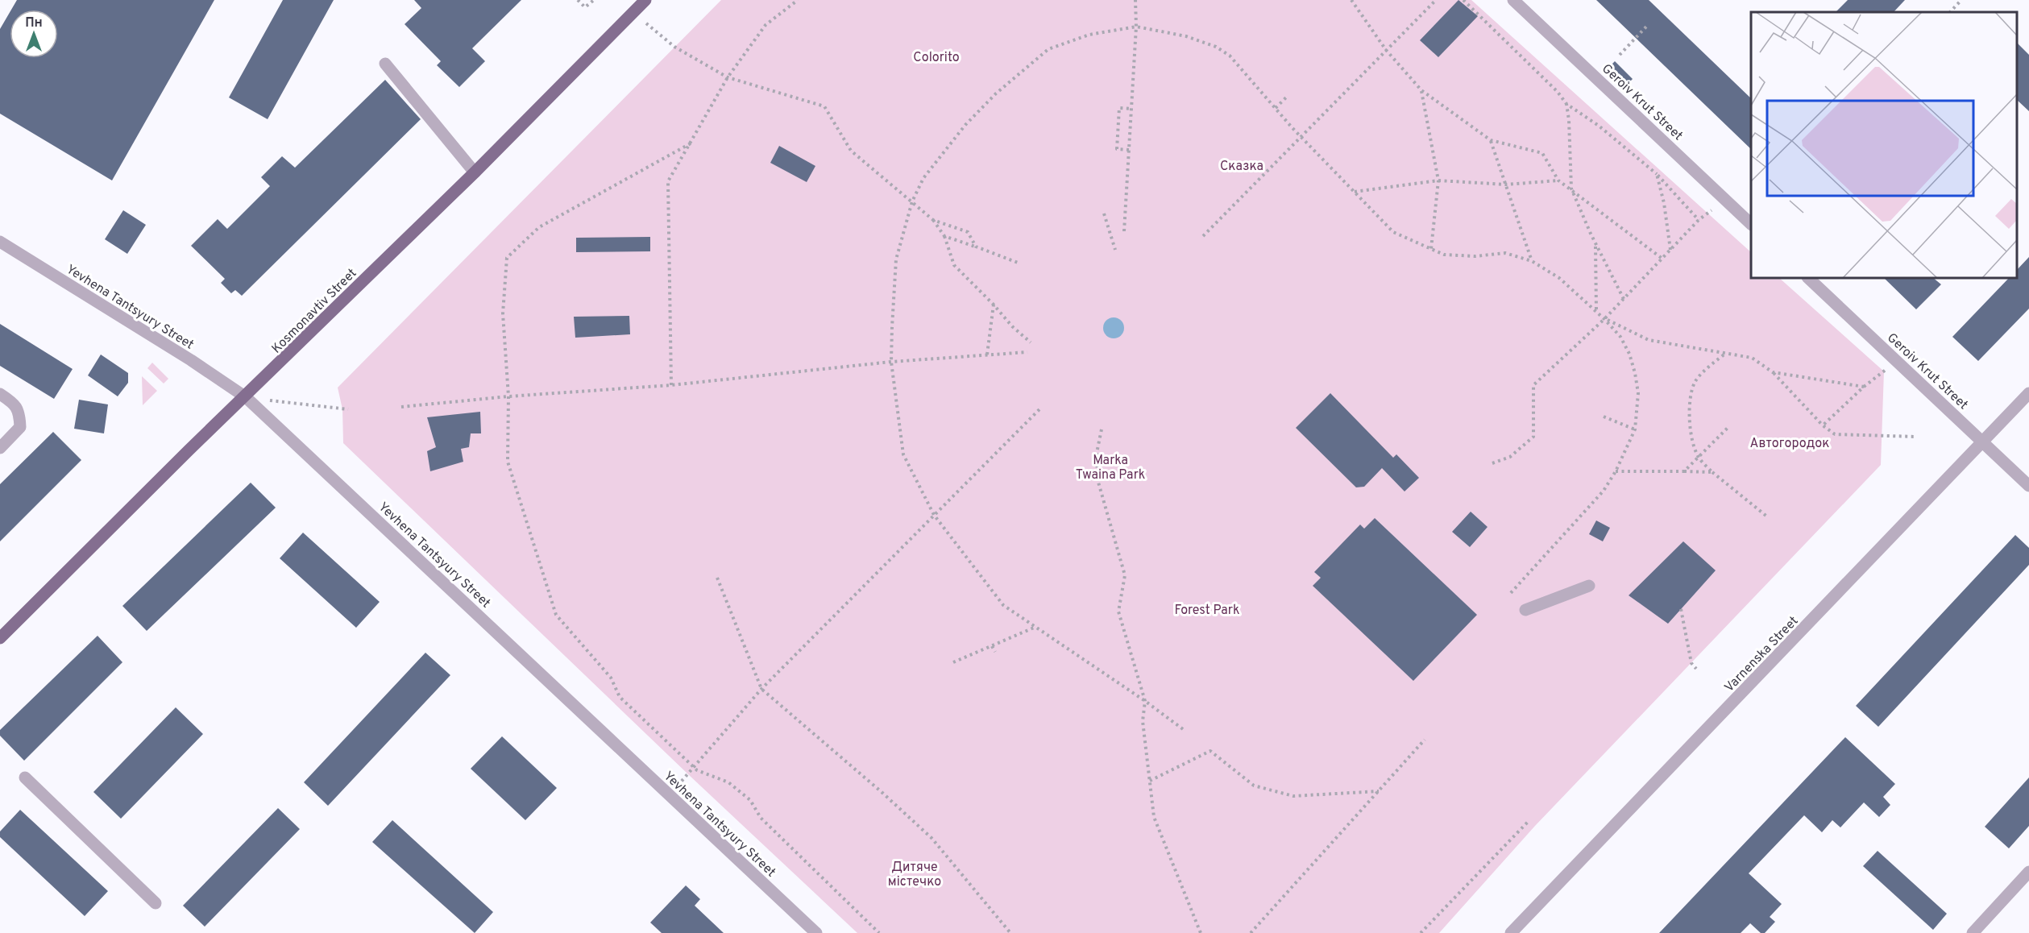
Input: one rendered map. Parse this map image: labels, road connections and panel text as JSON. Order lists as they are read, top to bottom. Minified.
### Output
{"streets":{"main road":["Kosmonavtiv Street"],"street":["Geroiv Krut Street","Yevhena Tantsyury Street","Varnenska Street"]},"crossings":[["Geroiv Krut Street","Varnenska Street"],["Yevhena Tantsyury Street","Kosmonavtiv Street"]],"parks":["Colorito","Сказка","Автогородок","Marka Twaina Park","Forest Park","Дитяче містечко"],"north":"top"}
